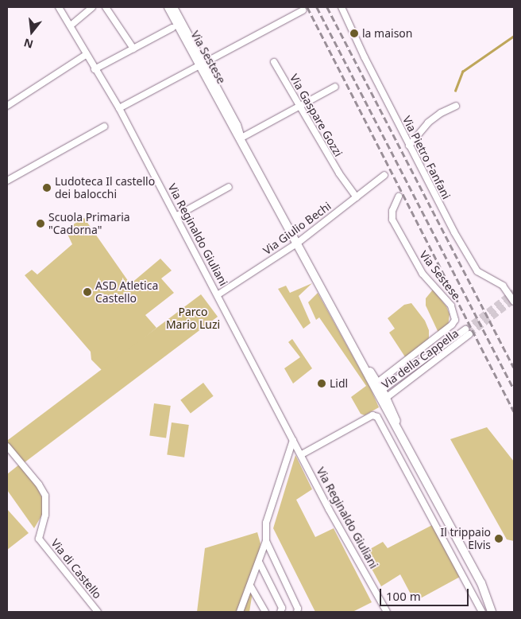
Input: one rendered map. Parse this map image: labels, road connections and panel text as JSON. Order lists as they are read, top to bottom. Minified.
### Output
{"streets":{"main road":["Via Sestese"],"street":["Via Gaspare Gozzi","Via Pietro Fanfani","Via Giulio Bechi","Via Reginaldo Giuliani","Via della Cappella","Via di Castello"]},"crossings":[["Via Sestese","Via Giulio Bechi"],["Via Sestese","Via della Cappella"],["Via Gaspare Gozzi","Via Giulio Bechi"],["Via Giulio Bechi","Via Reginaldo Giuliani"]],"parks":["Parco Mario Luzi"],"places":["la maison","Ludoteca Il castello dei balocchi","Scuola Primaria \"Cadorna\"","ASD Atletica Castello","Lidl","Il trippaio Elvis"],"scale_bar":"100 m","north":"bottom"}
